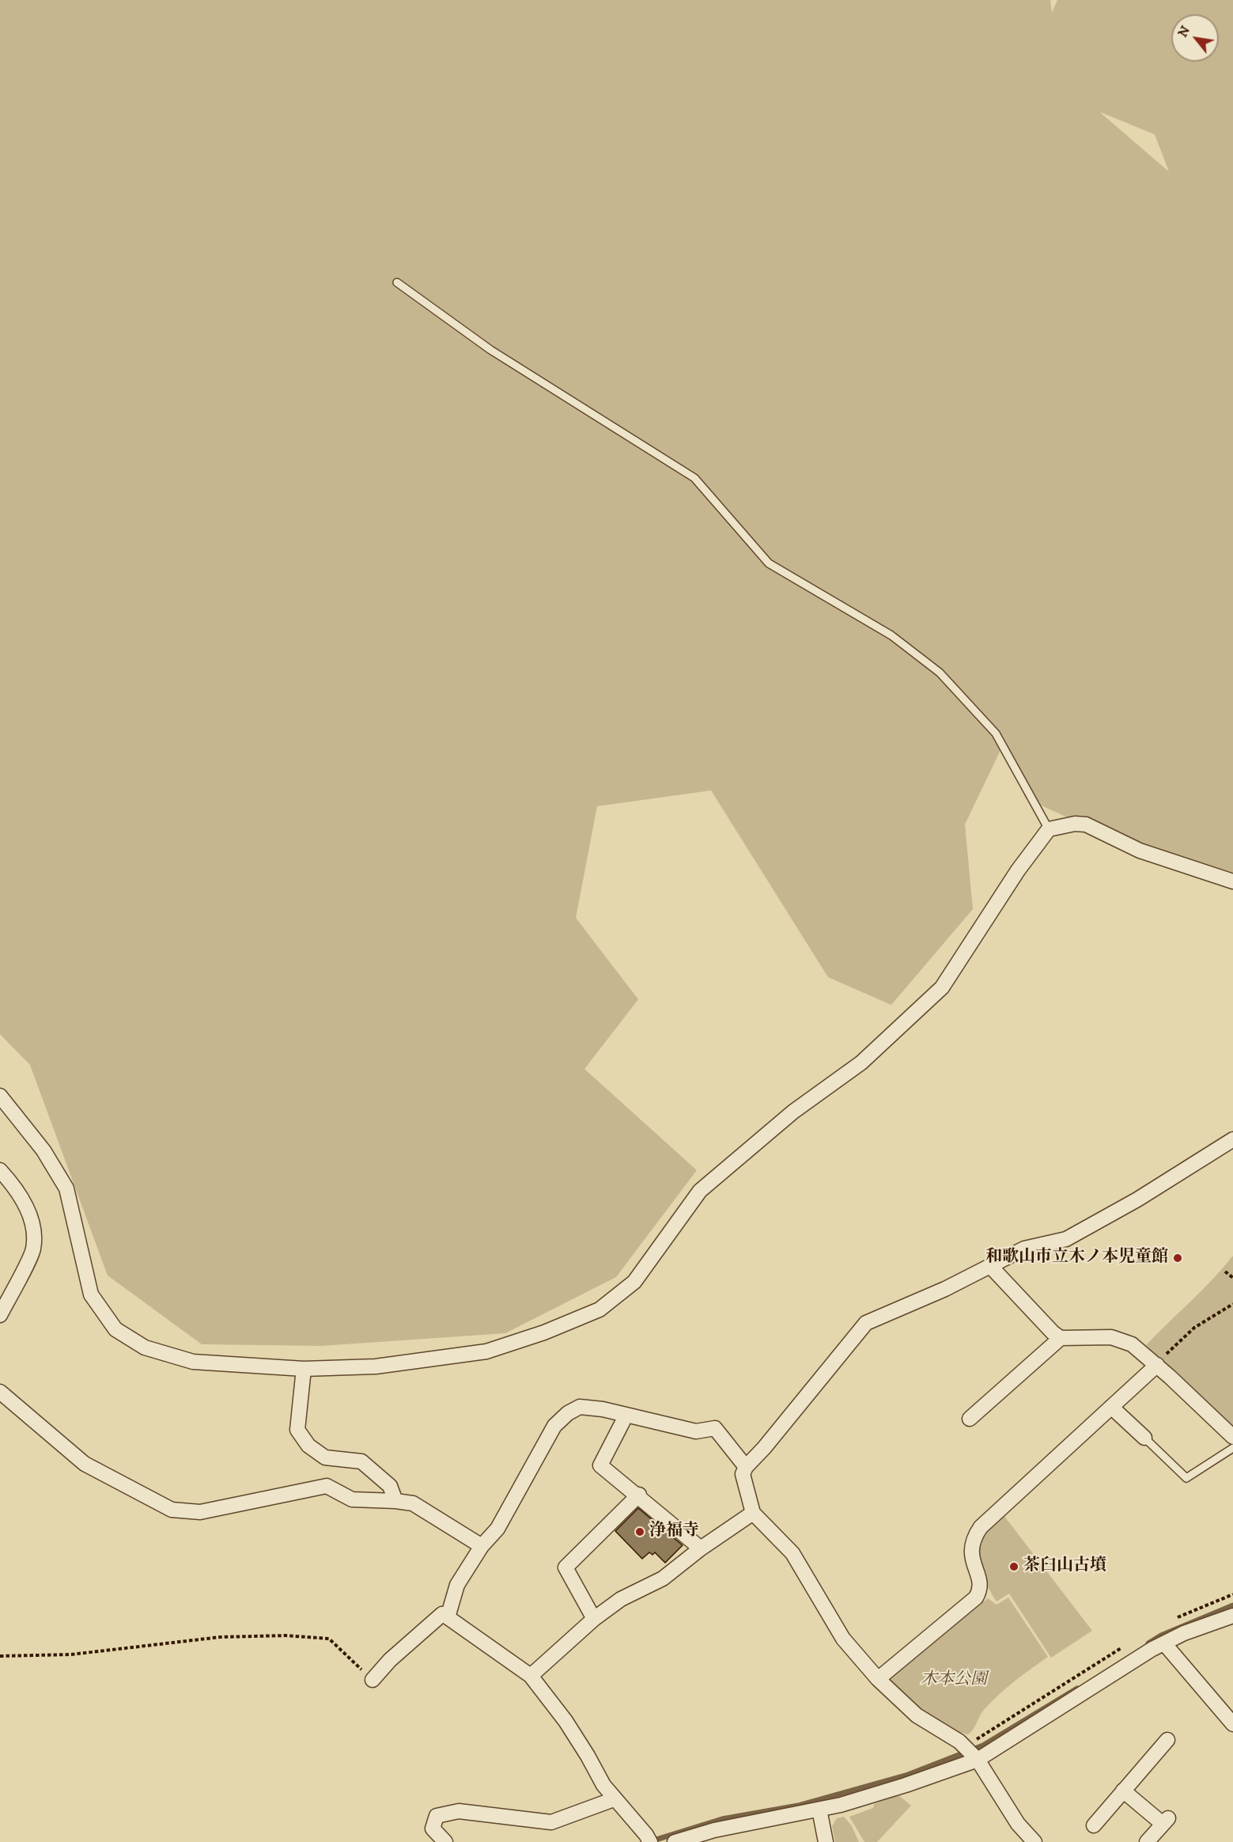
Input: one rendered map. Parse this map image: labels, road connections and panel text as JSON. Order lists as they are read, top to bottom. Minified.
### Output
{"parks":["木本公園"],"places":["和歌山市立木ノ本児童館","浄福寺","茶臼山古墳"],"north":"top left"}
